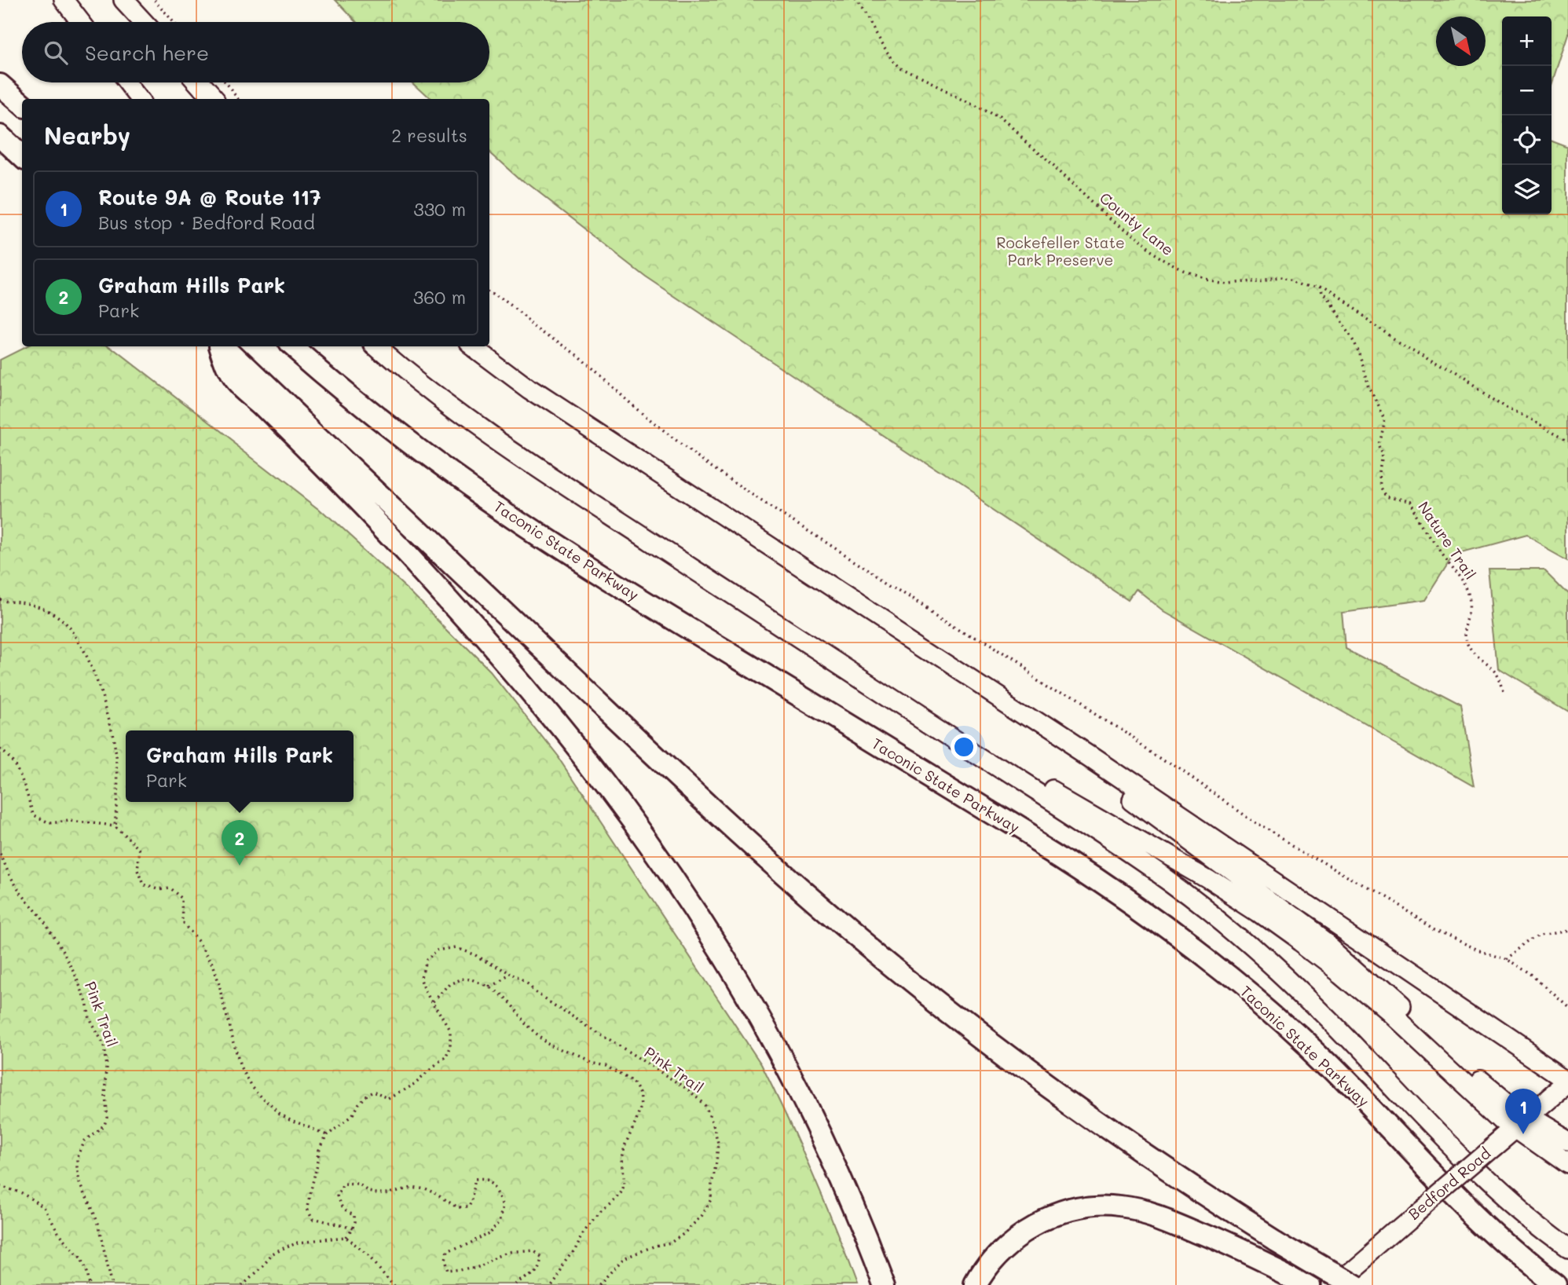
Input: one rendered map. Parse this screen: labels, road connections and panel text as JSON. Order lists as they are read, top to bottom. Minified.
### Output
{"streets":{"highway":["Taconic State Parkway"],"main road":["Bedford Road"],"path":["County Lane","Nature Trail","Pink Trail"]},"crossings":[["County Lane","Nature Trail"]],"parks":["Rockefeller State Park Preserve"],"north":"bottom right","page":{"map_buttons":["+","−"],"search":"Search here","heading":["Nearby","2 results"],"list":[{"mark":"1","name":"Route 9A @ Route 117","note":"Bus stop · Bedford Road","value":"330 m"},{"mark":"2","name":"Graham Hills Park","note":"Park","value":"360 m"}],"popup":["Graham Hills Park","Park"],"pins":["2","1"]}}
